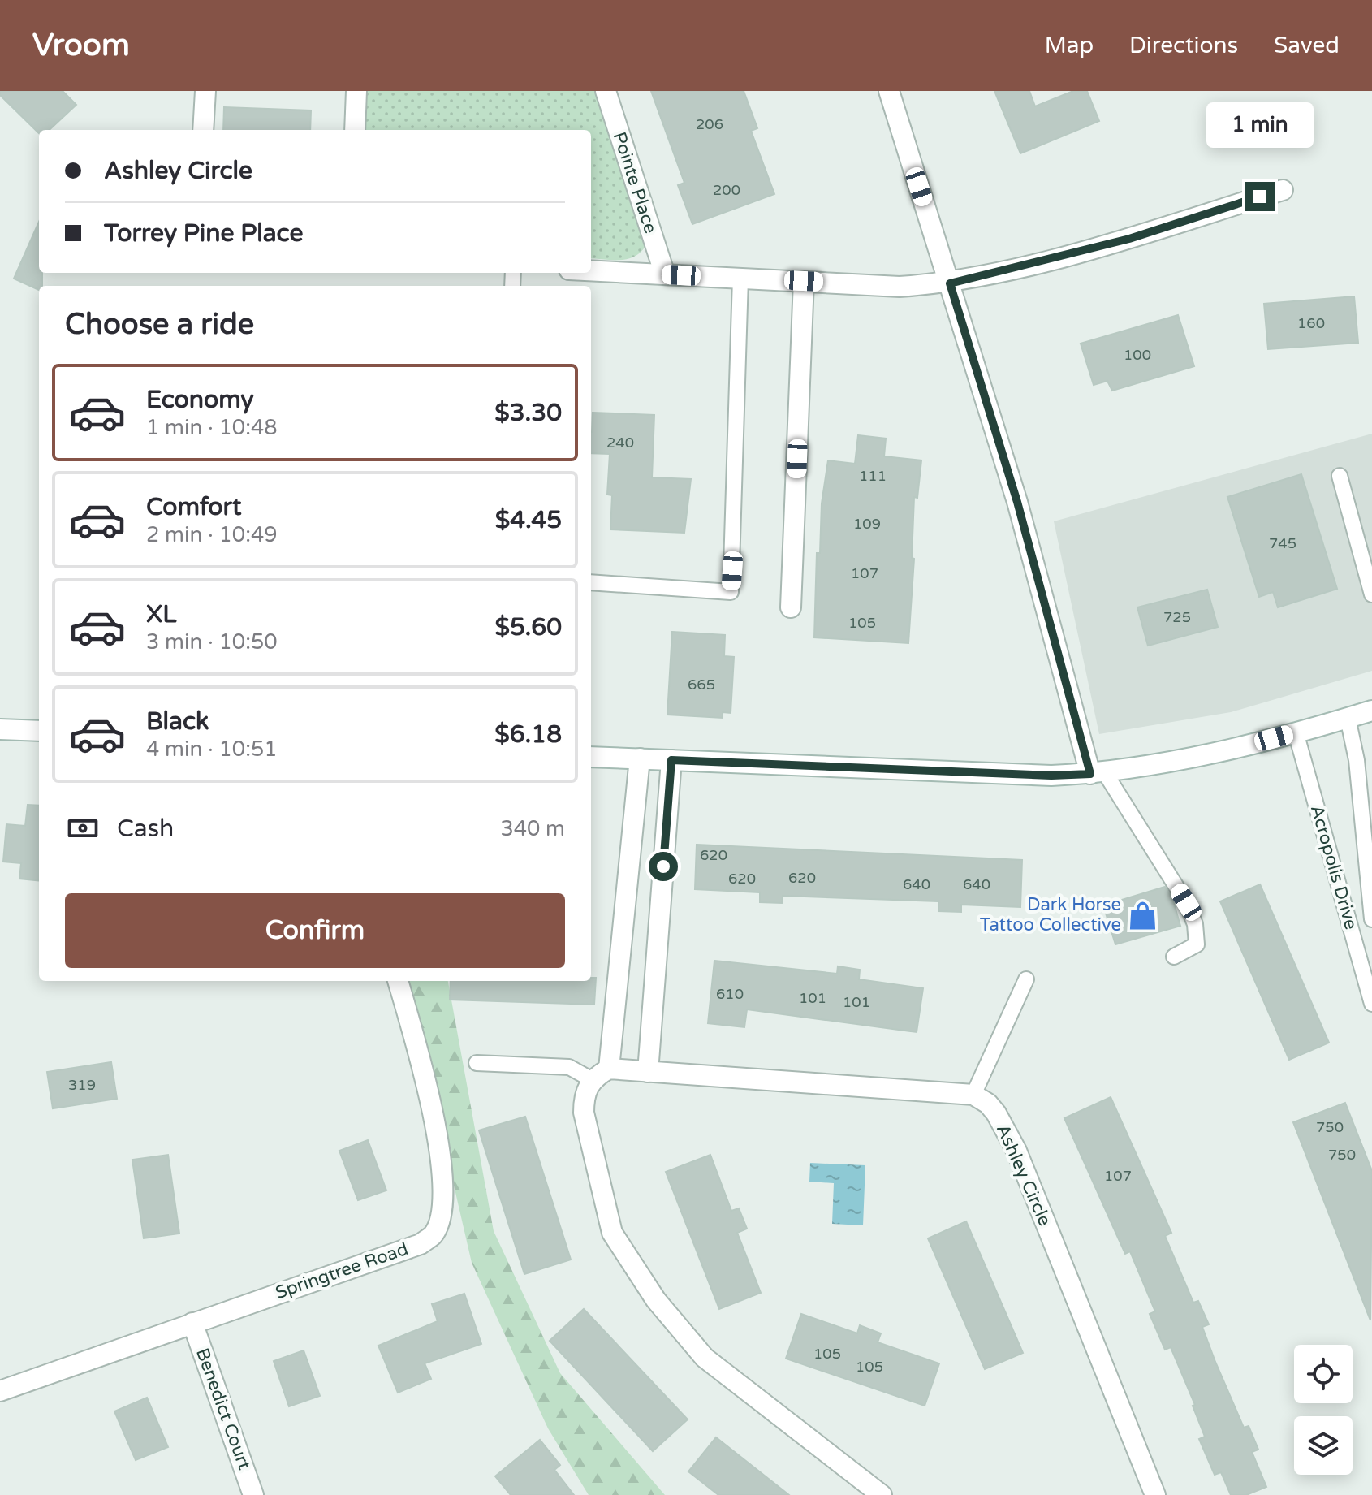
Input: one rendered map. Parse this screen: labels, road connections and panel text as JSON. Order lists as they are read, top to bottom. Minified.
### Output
{"streets":{"street":["Pointe Place","Ashley Circle","Springtree Road","Benedict Court"],"lane":["Acropolis Drive"]},"crossings":[["Springtree Road","Benedict Court"]],"places":{"shop":["Dark Horse Tattoo Collective"]},"house_numbers":["206","200","160","100","240","111","109","745","107","725","105","665","620","620","620","640","640","610","101","101","319","750","750","107","105","105"],"page":{"header":"Vroom","nav":["Map","Directions","Saved"],"bubble":"1 min","banner":["Ashley Circle","Torrey Pine Place"],"heading":"Choose a ride","list":[{"name":"Economy","note":"1 min · 10:48","value":"$3.30"},{"name":"Comfort","note":"2 min · 10:49","value":"$4.45"},{"name":"XL","note":"3 min · 10:50","value":"$5.60"},{"name":"Black","note":"4 min · 10:51","value":"$6.18"}],"pay":["Cash","340 m"],"buttons":"Confirm"}}
